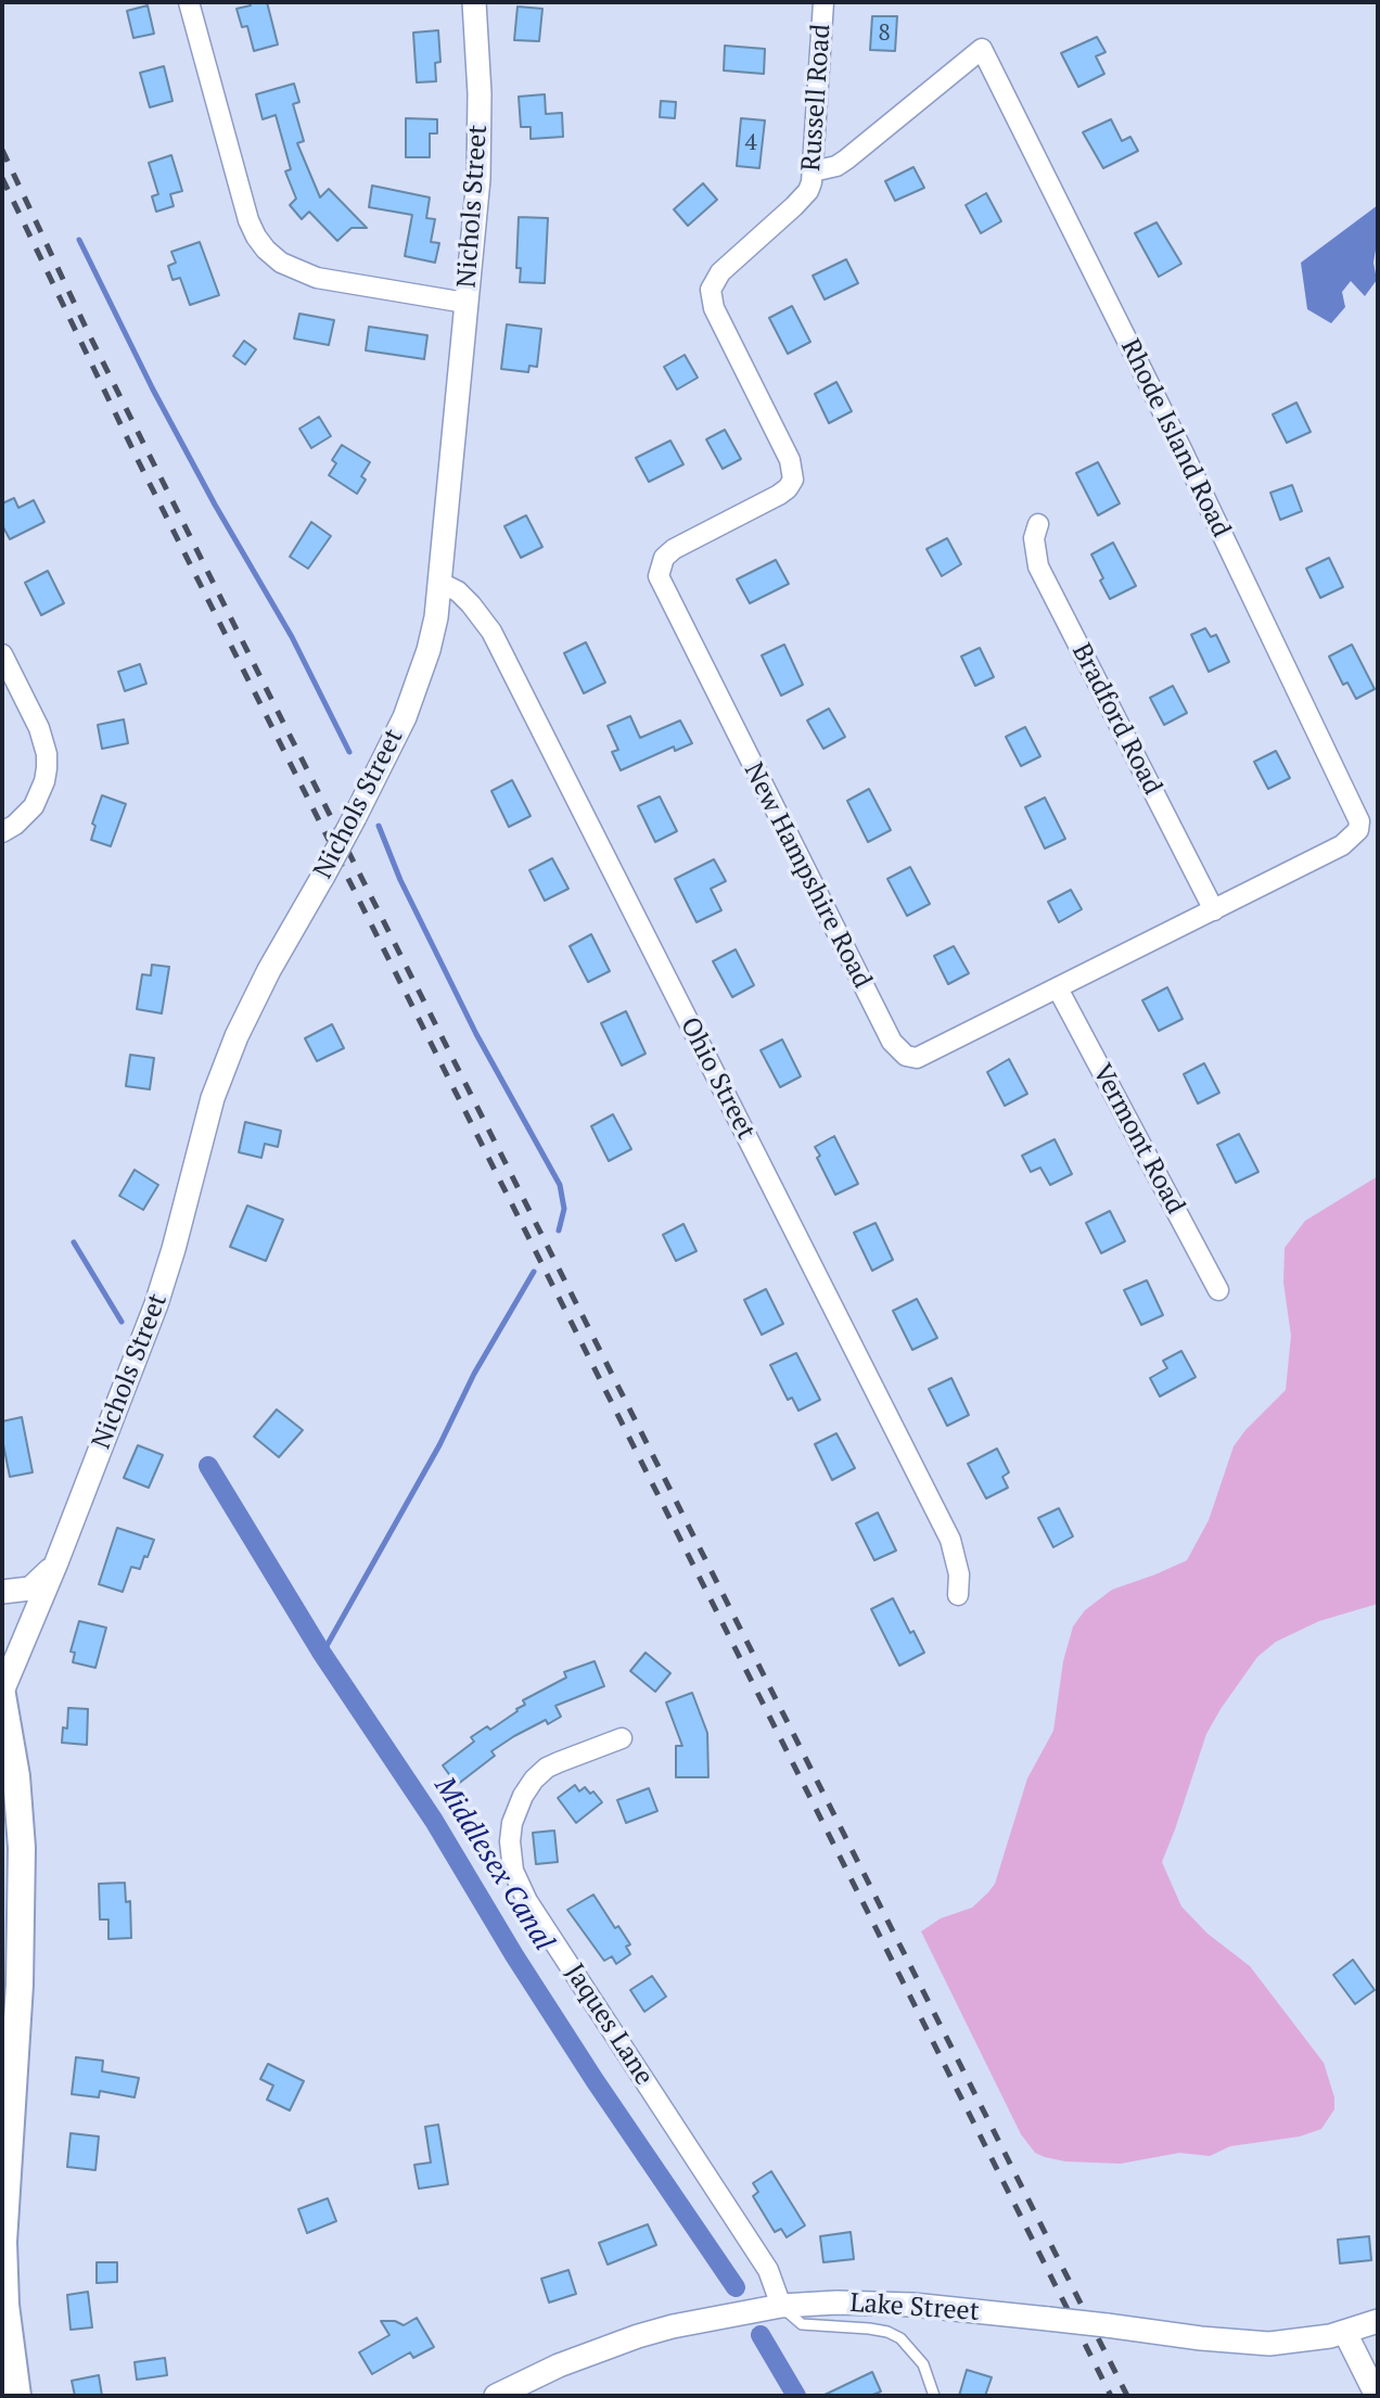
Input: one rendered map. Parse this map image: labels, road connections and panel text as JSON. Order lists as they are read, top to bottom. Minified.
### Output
{"streets":{"street":["Russell Road","Nichols Street","Rhode Island Road","Bradford Road","New Hampshire Road","Ohio Street","Vermont Road","Jaques Lane","Lake Street"]},"crossings":[["Russell Road","Rhode Island Road"],["Russell Road","New Hampshire Road"],["Nichols Street","Ohio Street"],["Rhode Island Road","New Hampshire Road"],["Bradford Road","New Hampshire Road"],["New Hampshire Road","Vermont Road"],["Jaques Lane","Lake Street"]],"water":["Middlesex Canal"],"house_numbers":["8","4"]}
